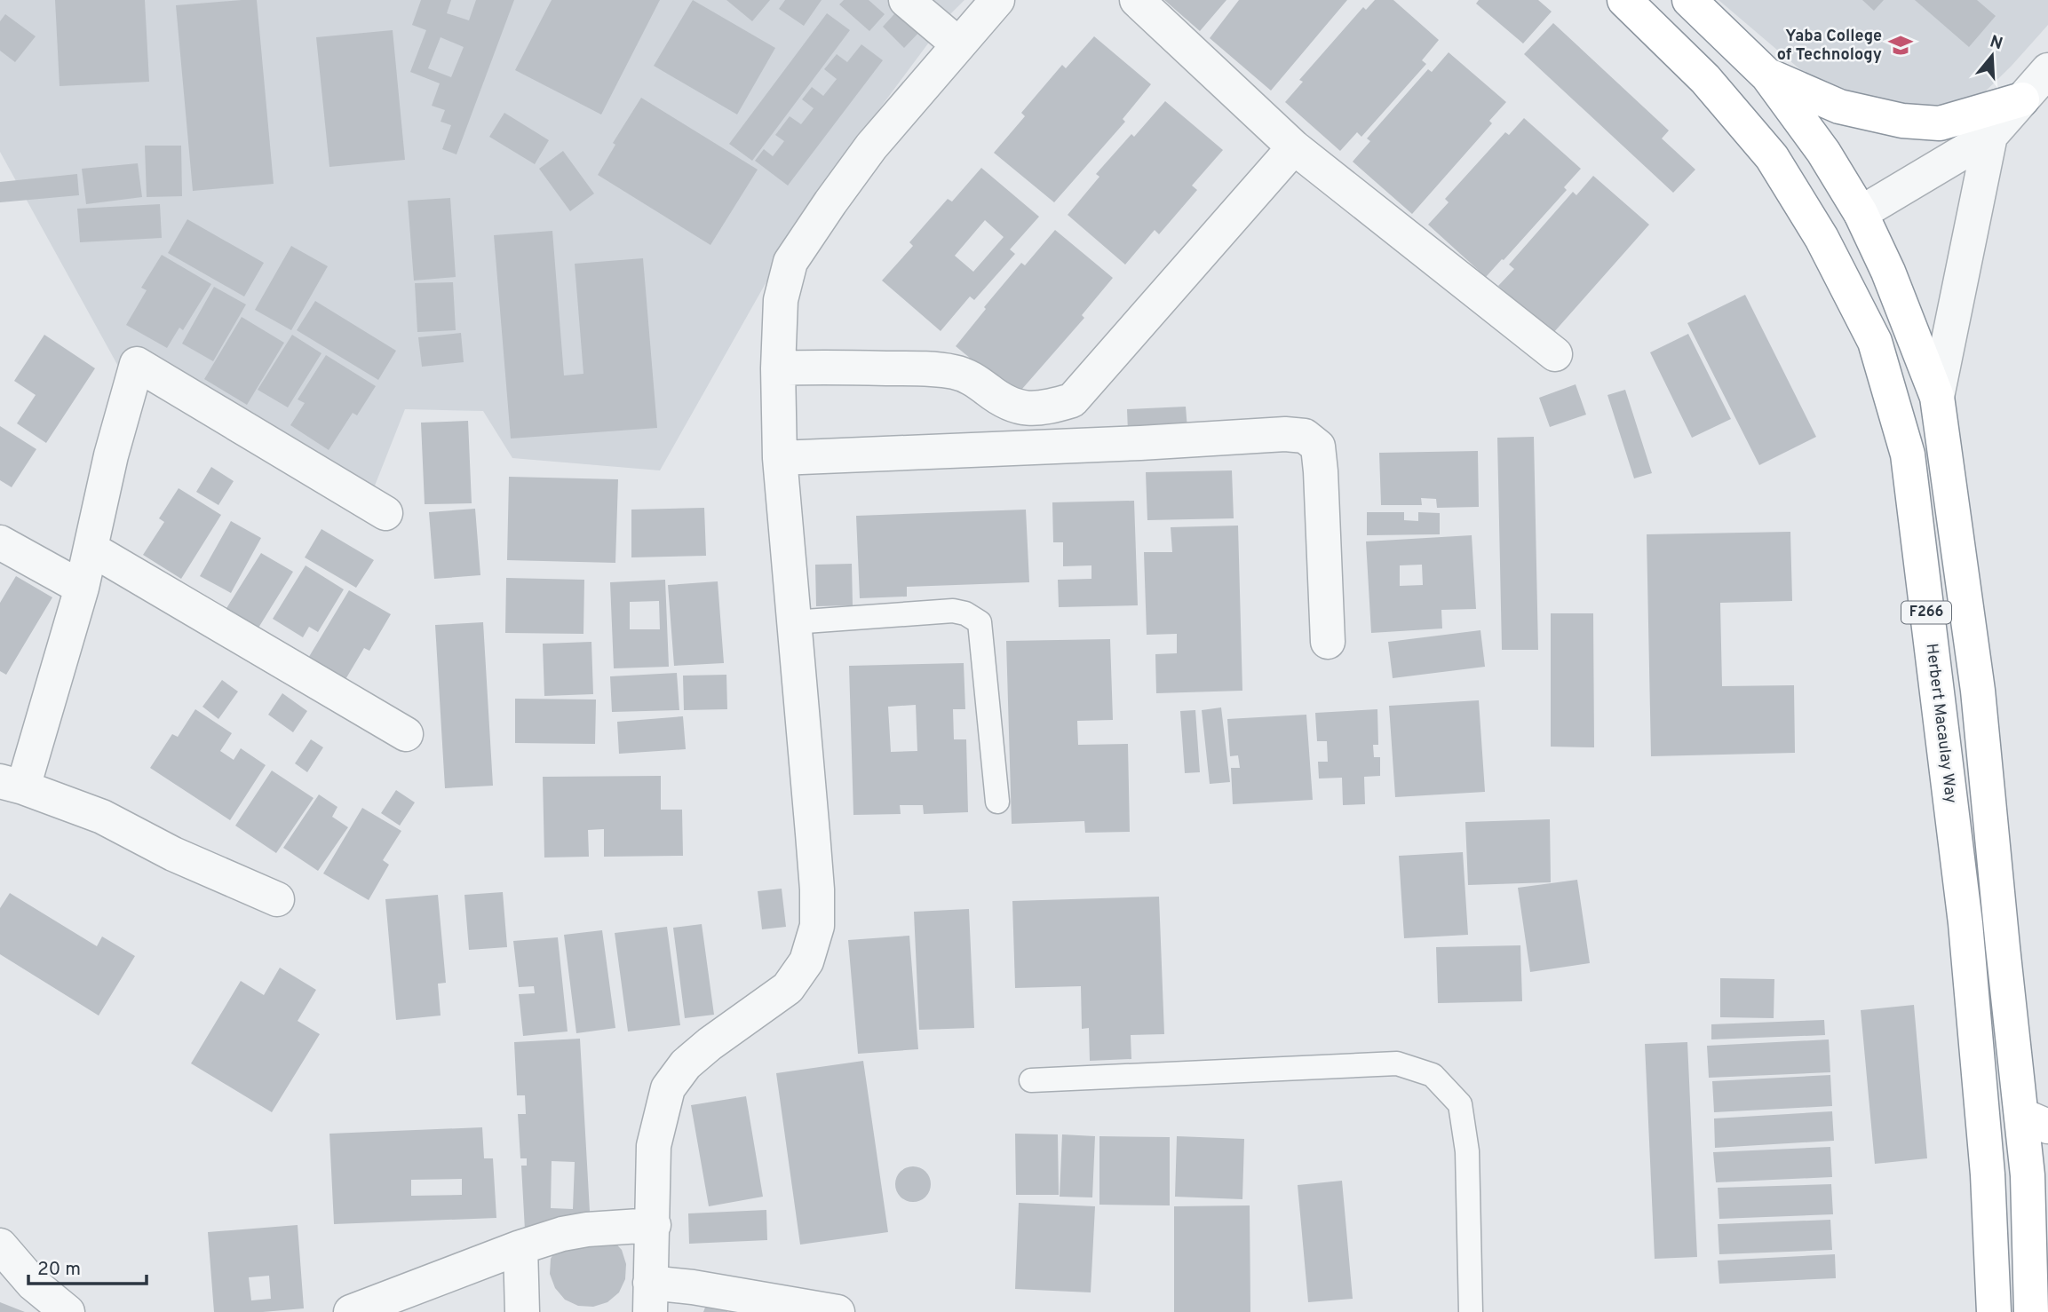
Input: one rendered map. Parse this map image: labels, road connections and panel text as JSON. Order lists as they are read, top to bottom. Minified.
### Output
{"streets":{"highway":["F266","Herbert Macaulay Way"]},"places":{"school or university":["Yaba College of Technology"]},"scale_bar":"20 m","north":"top"}
